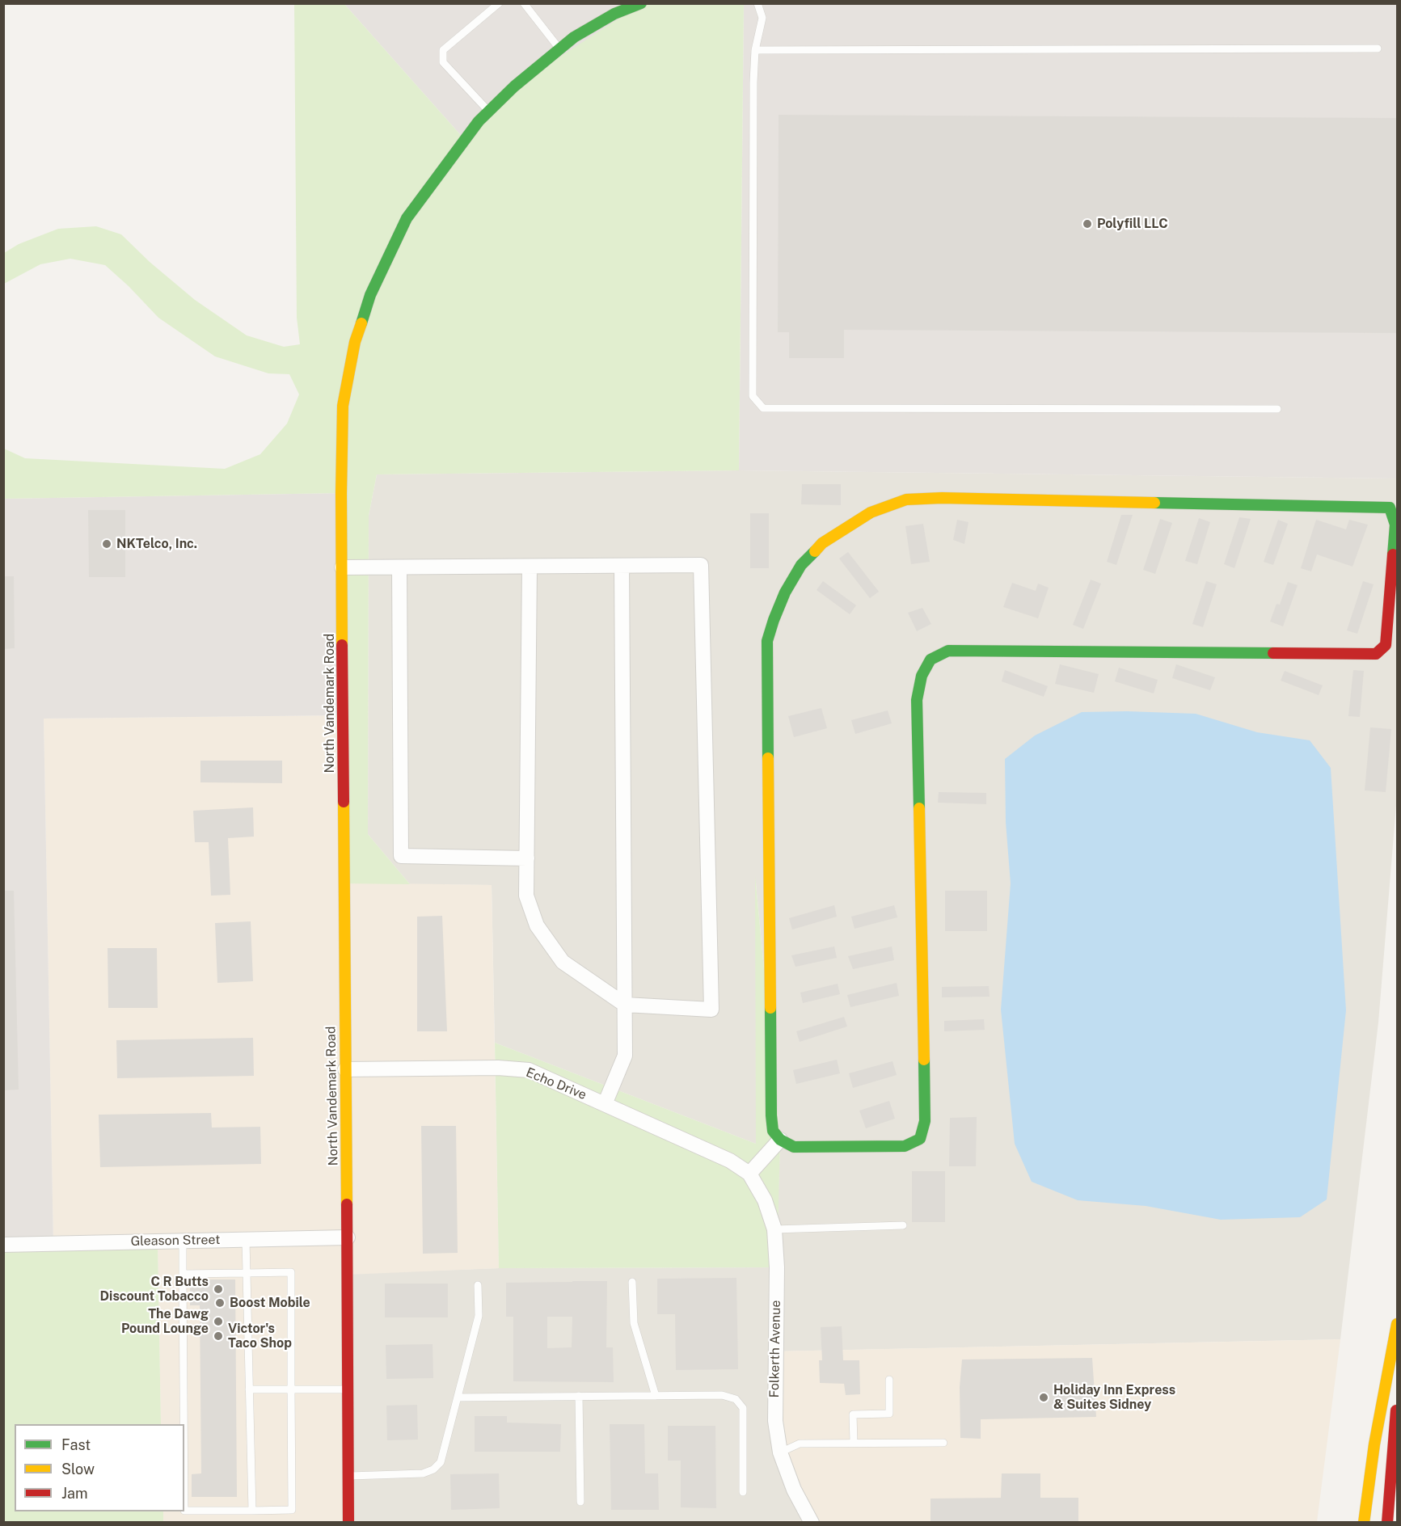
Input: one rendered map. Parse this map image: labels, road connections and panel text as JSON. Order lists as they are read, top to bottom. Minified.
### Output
{"streets":{"main road":["North Vandemark Road"],"street":["Echo Drive","Gleason Street","Folkerth Avenue"]},"crossings":[["North Vandemark Road","Echo Drive"],["North Vandemark Road","Gleason Street"],["Echo Drive","Folkerth Avenue"]],"places":["Polyfill LLC","NKTelco, Inc.","C R Butts Discount Tobacco","Boost Mobile","The Dawg Pound Lounge","Victor's Taco Shop","Holiday Inn Express & Suites Sidney"],"legend":["Fast","Slow","Jam"]}
